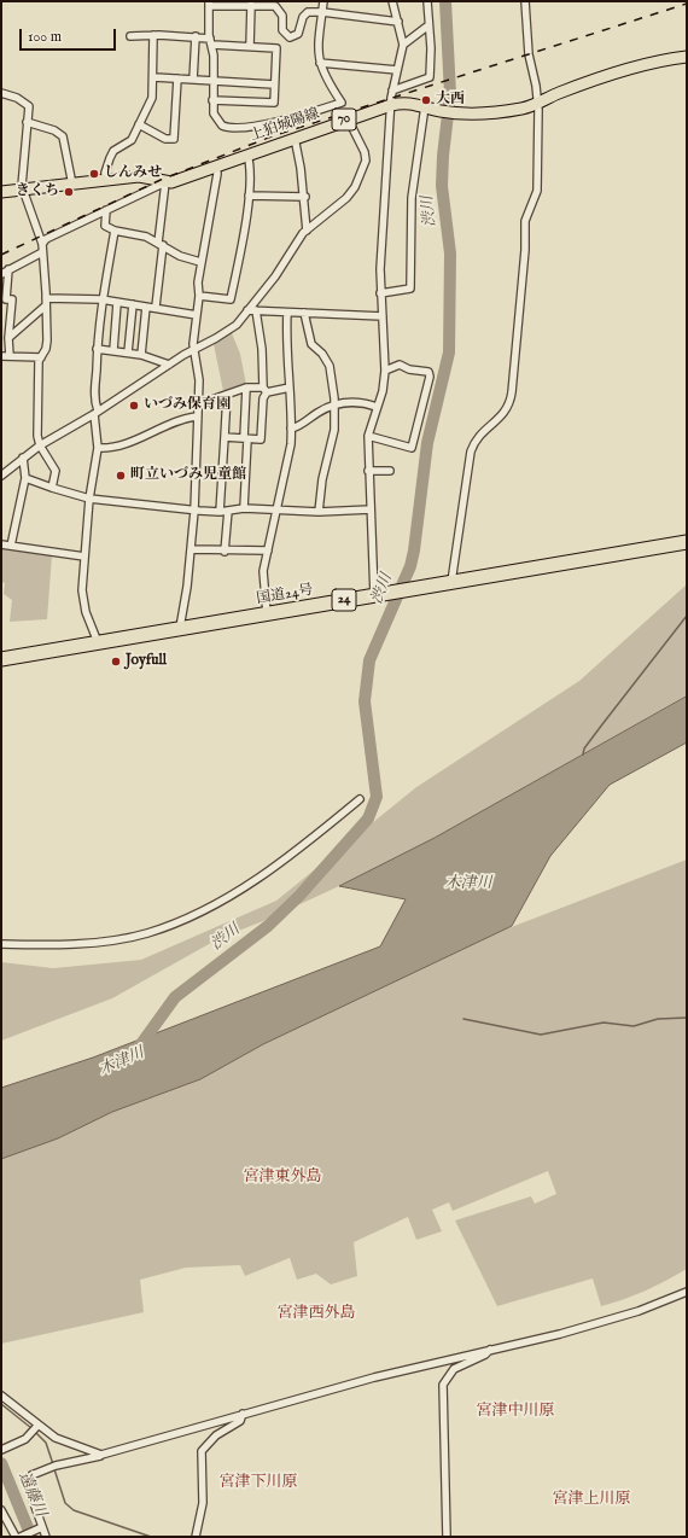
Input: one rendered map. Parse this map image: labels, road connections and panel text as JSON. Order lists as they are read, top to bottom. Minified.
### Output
{"streets":{"highway":["国道24号","24"],"main road":["70","上狛城陽線"]},"districts":["宮津東外島","宮津西外島","宮津中川原","宮津下川原","宮津上川原"],"water":["渋川","木津川","遠藤川"],"places":["大西","しんみせ","きくち","いづみ保育園","町立いづみ児童館","Joyfull"],"scale_bar":"100 m"}
